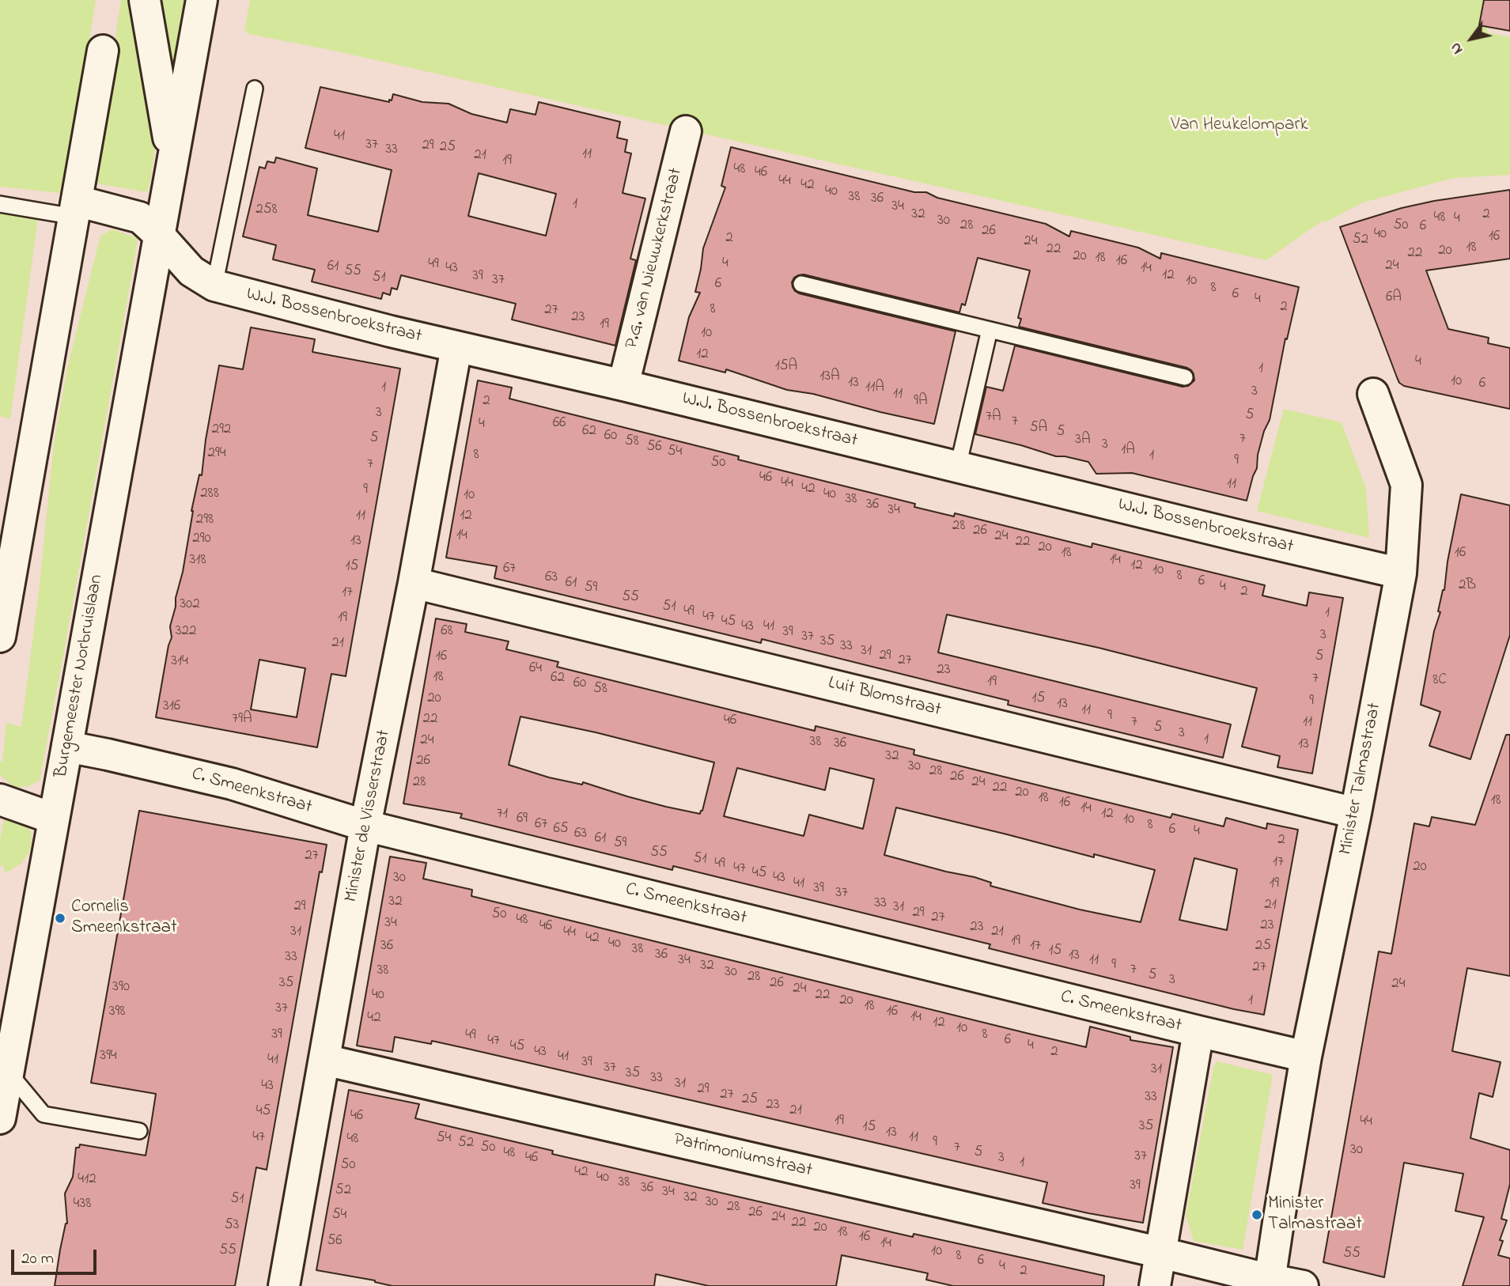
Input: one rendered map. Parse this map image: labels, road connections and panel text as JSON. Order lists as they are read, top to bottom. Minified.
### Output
{"streets":{"street":["P.G. van Nieuwkerkstraat","W.J. Bossenbroekstraat","Burgemeester Norbruislaan","Luit Blomstraat","Minister Talmastraat","C. Smeenkstraat","Minister de Visserstraat","Patrimoniumstraat"]},"crossings":[["P.G. van Nieuwkerkstraat","W.J. Bossenbroekstraat"],["W.J. Bossenbroekstraat","Burgemeester Norbruislaan"],["W.J. Bossenbroekstraat","Minister Talmastraat"],["W.J. Bossenbroekstraat","Minister de Visserstraat"],["Burgemeester Norbruislaan","C. Smeenkstraat"],["Luit Blomstraat","Minister Talmastraat"],["Luit Blomstraat","Minister de Visserstraat"],["Minister Talmastraat","C. Smeenkstraat"],["C. Smeenkstraat","Minister de Visserstraat"],["Minister de Visserstraat","Patrimoniumstraat"]],"parks":["Van Heukelompark"],"places":["Cornelis Smeenkstraat","Minister Talmastraat"],"house_numbers":["41","37","29","25","33","11","21","19","48","46","44","42","40","38","36","1","34","258","32","2","48","4","30","28","50","6","26","40","16","2","52","24","18","22","20","22","20","18","16","4","49","24","61","43","14","55","12","39","51","37","10","6","8","6","6A","4","2","8","27","23","19","10","12","4","15A","1","13A","10","13","6","1","11A","3","11","2","9A","3","5","7A","7","66","4","5A","292","62","5","60","5","7","3A","58","3","56","1A","54","294","8","1","9","50","7","46","44","11","42","9","288","40","10","38","36","34","11","12","298","28","26","14","24","290","13","22","20","18","16","318","14","12","15","67","10","8","63","6","61","2B","4","59","2","17","55","302","51","49","1","47","19","45","43","41","322","68","39","3","37","35","21","33","31","29","16","5","27","314","64","23","18","62","7","8C","19","60","58","20","15","9","13","316","11","9","79A","22","46","7","11","5","3","1","24","38","36","13","32","26","30","28","26","28","24","22","20","18","18","16","14","71","12","69","10","67","8","65","6","4","63","61","2","59","55","27","51","17","49","20","47","45","30","43","41","19","39","37","32","33","21","29","31","29","50","27","48","34","23","46","23","31","21","44","42","19","40","36","17","25","38","15","36","13","33","34","11","9","32","27","7","38","30","5","28","3","35","26","24","390","24","40","22","20","1","18","37","398","16","14","42","12","10","39","8","49","6","47","4","45","43","2","394","41","41","39","37","31","35","33","31","43","29","27","33","25","23","21","45","46","19","44","35","15","13","47","11","54","48","9","52","50","7","30","5","48","37","46","3","1","50","42","40","412","38","39","36","52","34","32","51","30","438","28","26","54","24","22","53","20","18","16","56","14","55","10","55","8","6","4","2"],"scale_bar":"20 m","north":"bottom left"}
